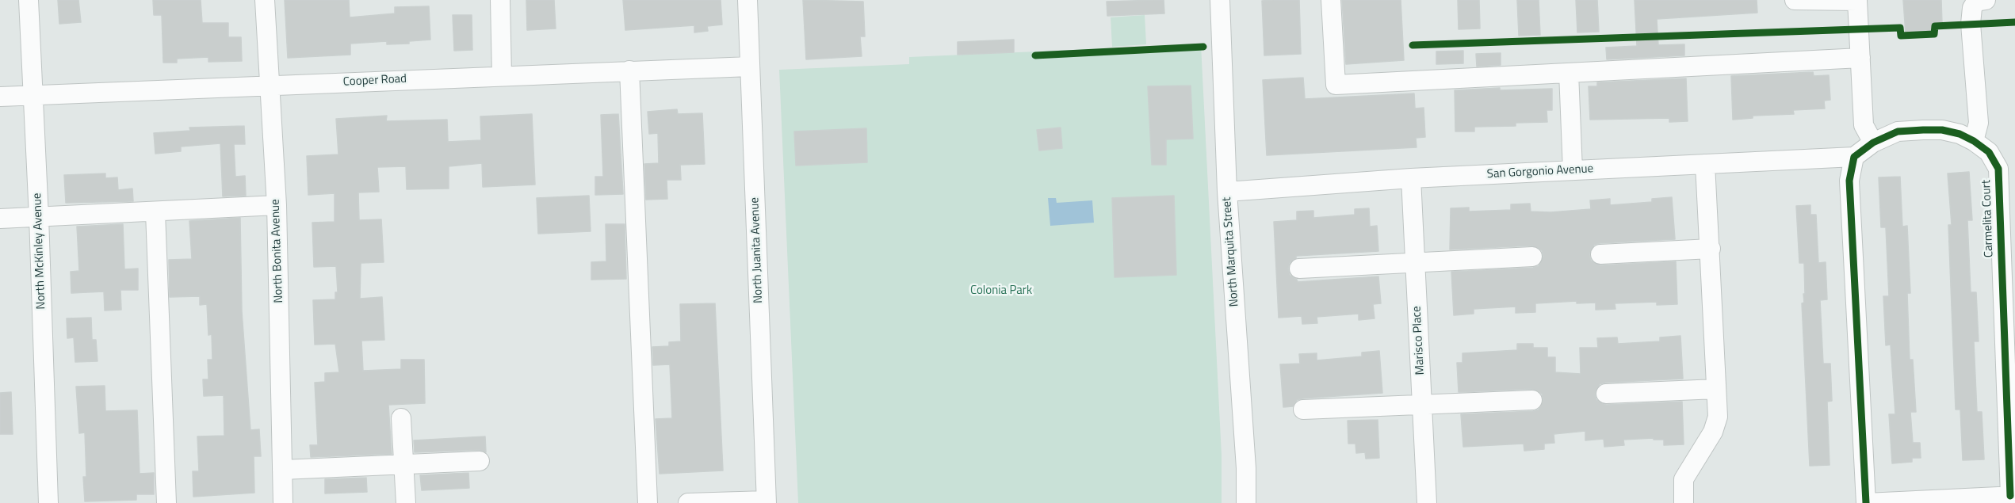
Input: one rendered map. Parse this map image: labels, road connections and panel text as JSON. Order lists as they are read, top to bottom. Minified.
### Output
{"streets":{"street":["Cooper Road","San Gorgonio Avenue","Carmelita Court","North Juanita Avenue","North McKinley Avenue","North Bonita Avenue","North Marquita Street","Marisco Place"]},"crossings":[["Cooper Road","North Juanita Avenue"],["Cooper Road","North McKinley Avenue"],["Cooper Road","North Bonita Avenue"],["San Gorgonio Avenue","Carmelita Court"],["San Gorgonio Avenue","North Marquita Street"],["San Gorgonio Avenue","Marisco Place"]],"parks":["Colonia Park"]}
